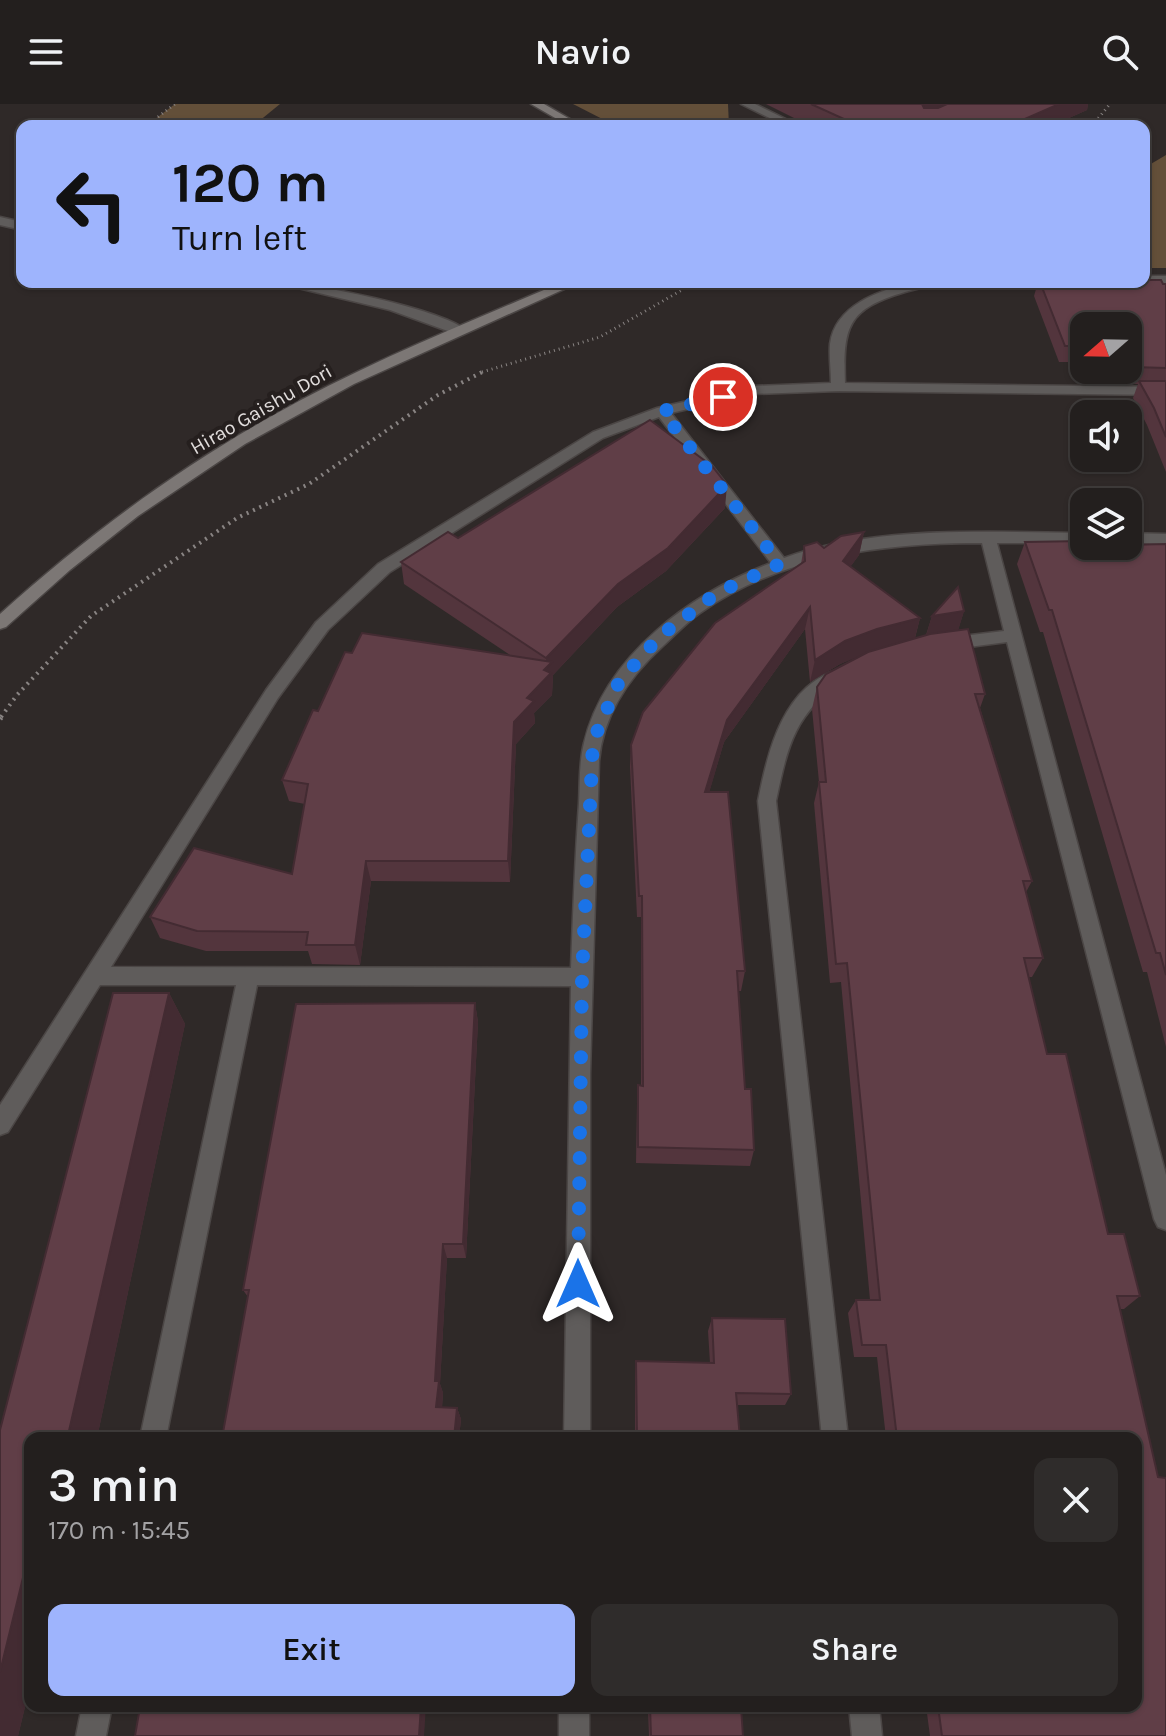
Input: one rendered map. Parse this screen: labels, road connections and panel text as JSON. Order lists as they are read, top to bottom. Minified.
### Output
{"streets":{"street":["Hirao Gaishu Dori"]},"north":"left","page":{"header":"Navio","turn":["120 m","Turn left"],"heading":["3 min","170 m · 15:45"],"buttons":["Exit","Share"]}}
